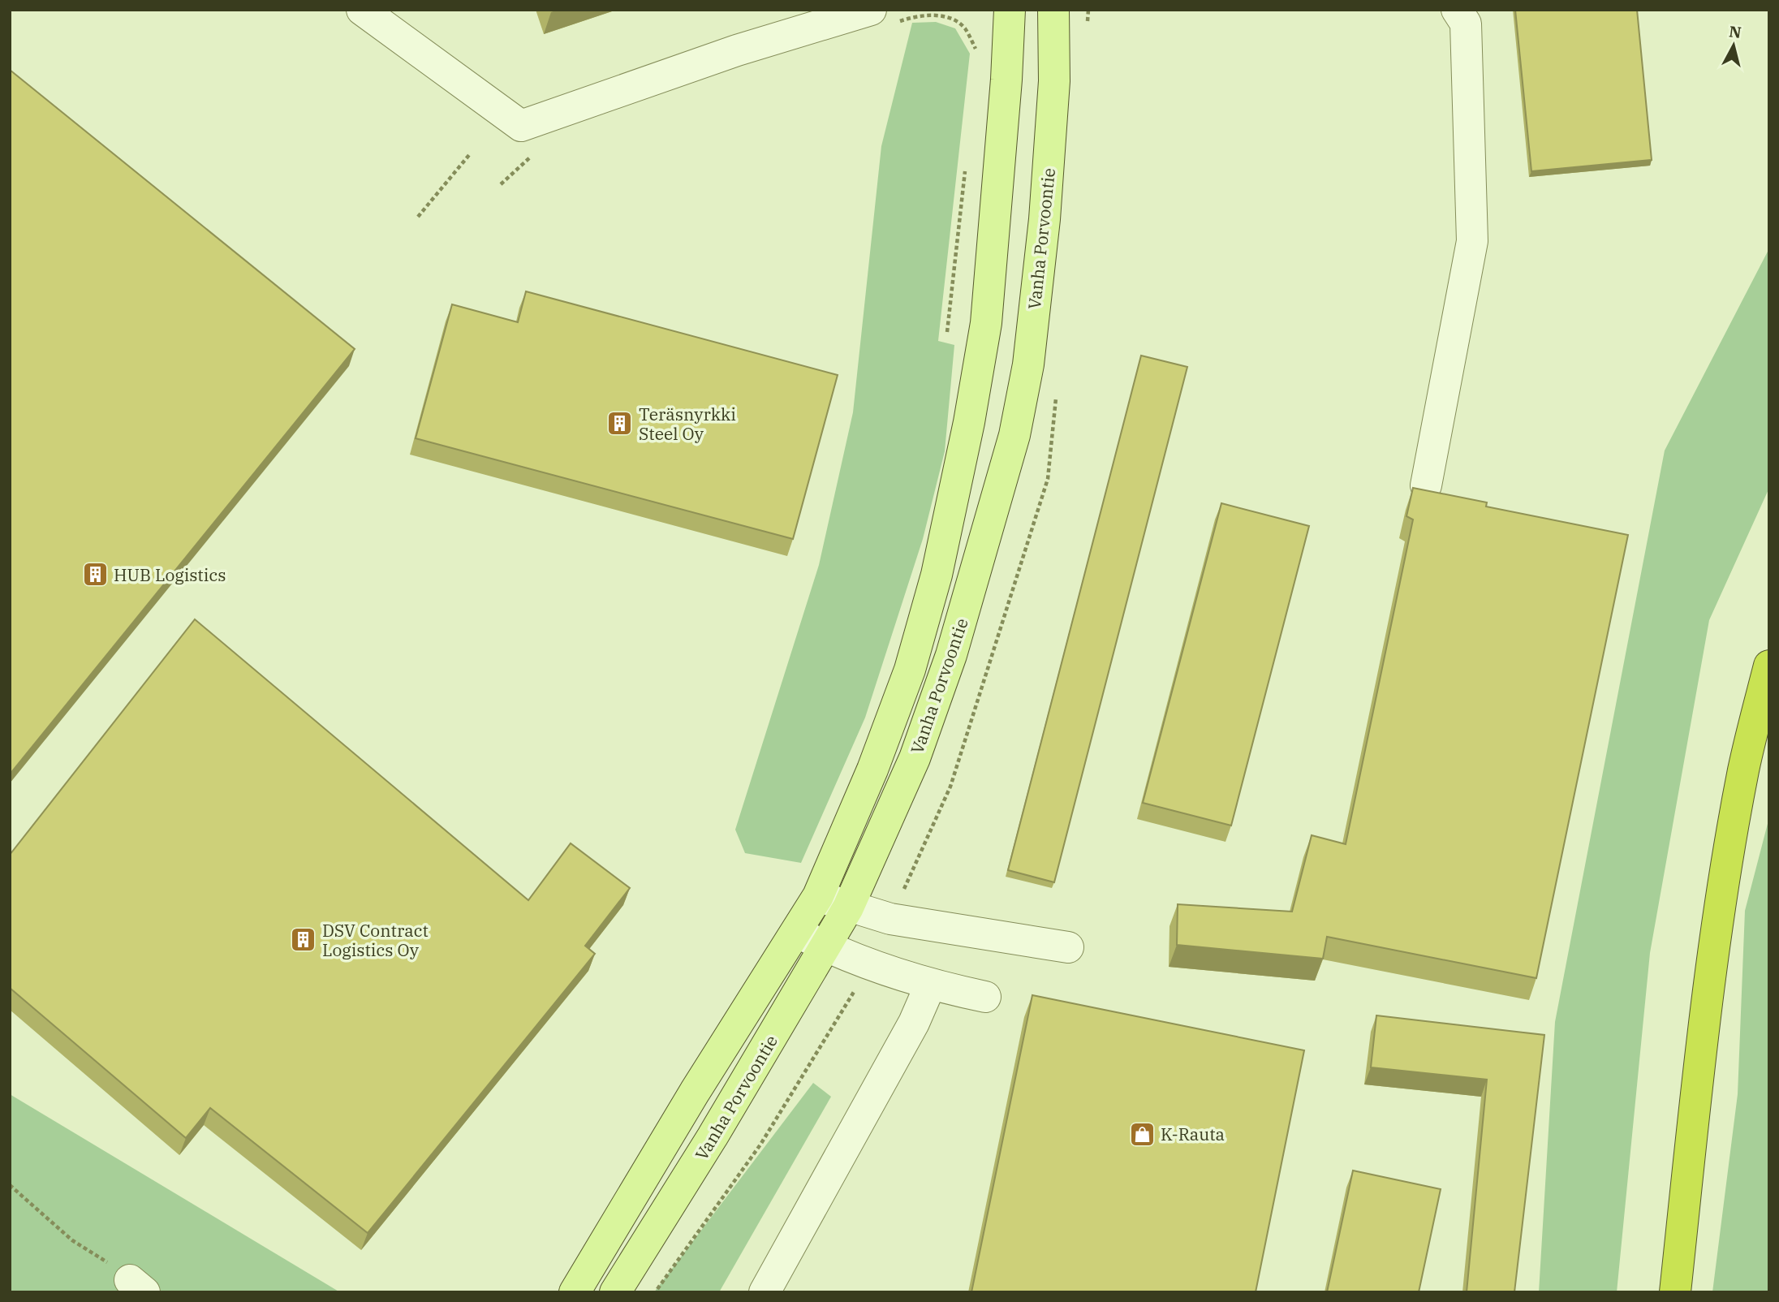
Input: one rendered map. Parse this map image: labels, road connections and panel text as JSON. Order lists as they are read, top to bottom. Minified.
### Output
{"streets":{"main road":["Vanha Porvoontie"]},"places":{"building":["Teräsnyrkki Steel Oy","HUB Logistics","DSV Contract Logistics Oy"],"shop":["K-Rauta"]},"north":"top"}
